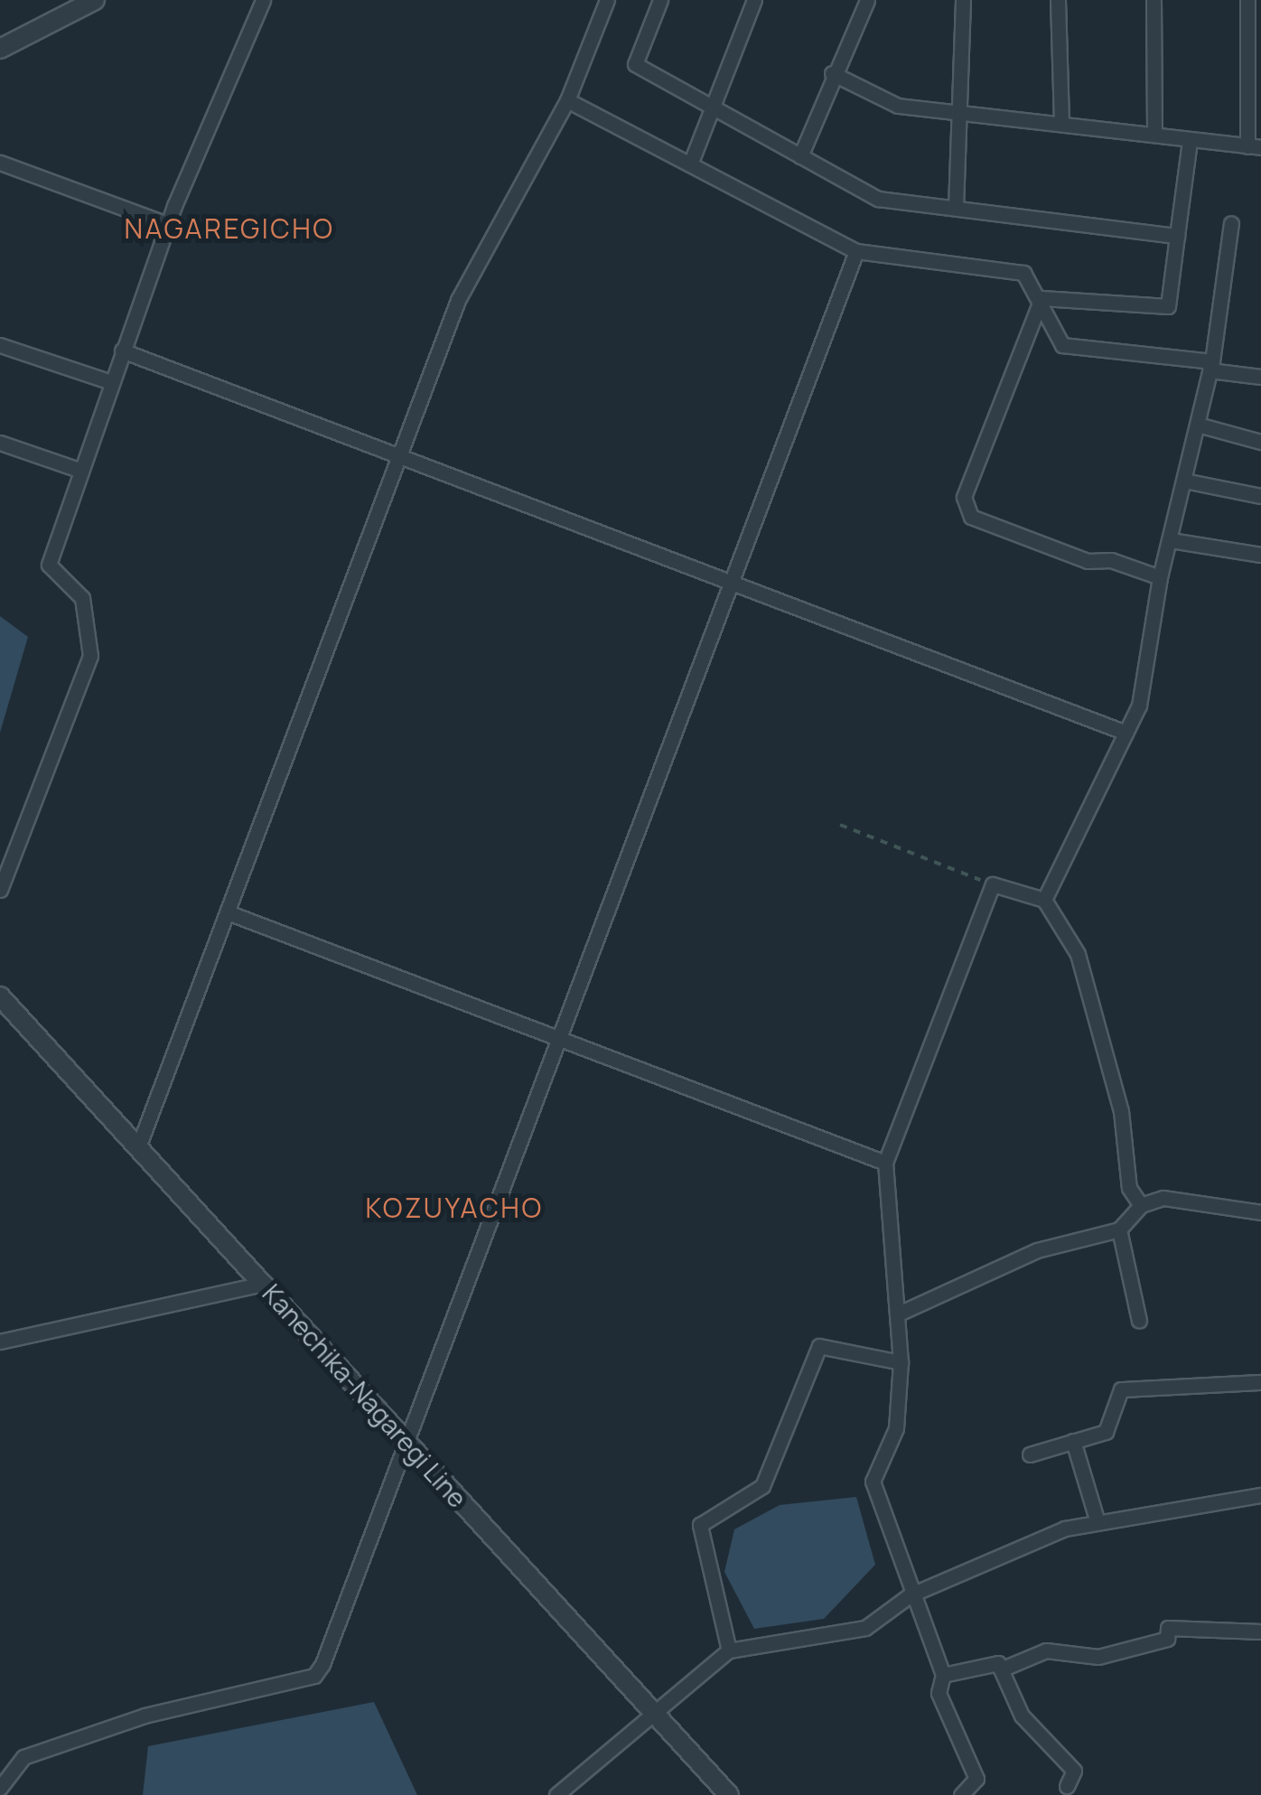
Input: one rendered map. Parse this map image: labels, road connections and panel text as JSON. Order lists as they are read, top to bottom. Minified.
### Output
{"streets":{"street":["Kanechika-Nagaregi Line"]},"districts":["NAGAREGICHO","KOZUYACHO"]}
